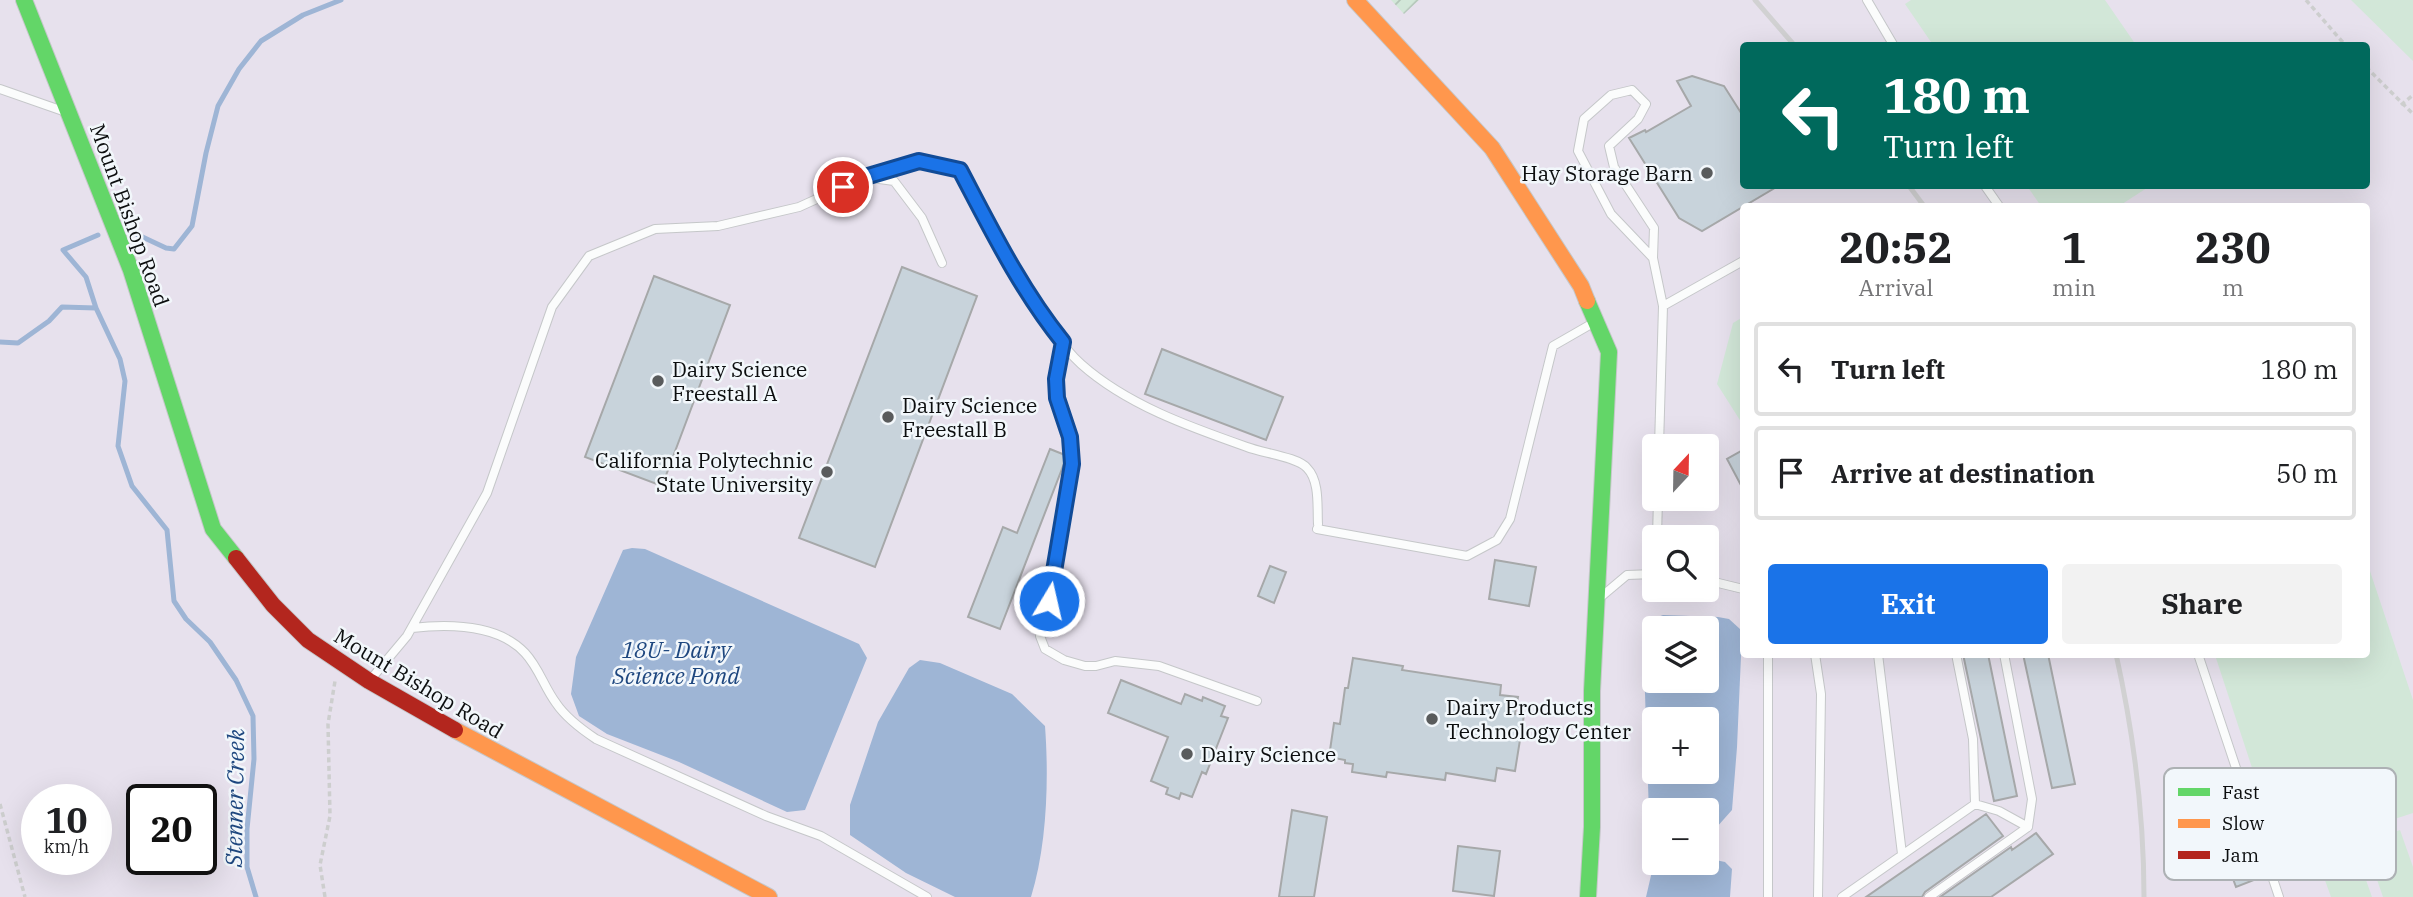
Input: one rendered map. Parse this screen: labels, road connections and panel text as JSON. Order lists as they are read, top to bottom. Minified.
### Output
{"streets":{"street":["Mount Bishop Road"]},"water":["18U- Dairy Science Pond","Stenner Creek"],"places":["Hay Storage Barn","Dairy Science Freestall A","Dairy Science Freestall B","California Polytechnic State University","Dairy Products Technology Center","Dairy Science"],"legend":["Fast","Slow","Jam"],"north":"top","page":{"turn":["180 m","Turn left"],"eta":["20:52","Arrival","1","min","230","m"],"list":[{"name":"Turn left","value":"180 m"},{"name":"Arrive at destination","value":"50 m"}],"map_buttons":["+","−"],"buttons":["Exit","Share"],"speed":"10 km/h","limit":"20"}}
